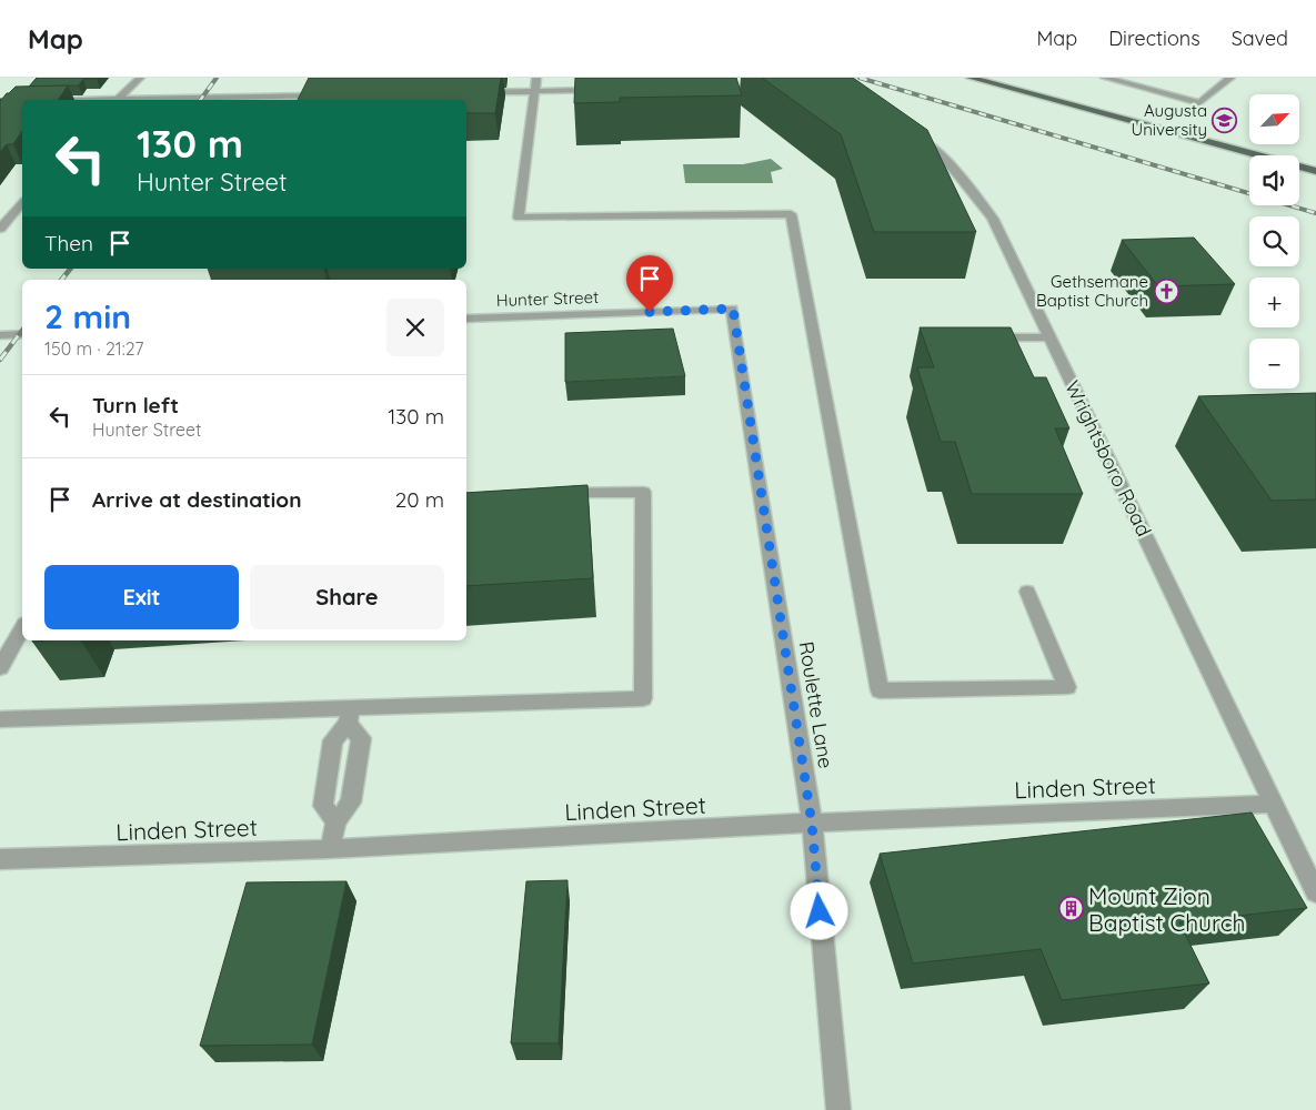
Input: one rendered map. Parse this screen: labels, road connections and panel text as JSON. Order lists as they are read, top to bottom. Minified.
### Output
{"streets":{"street":["Hunter Street","Wrightsboro Road","Roulette Lane","Linden Street"]},"crossings":[["Hunter Street","Roulette Lane"],["Wrightsboro Road","Linden Street"],["Roulette Lane","Linden Street"]],"places":{"school or university":["Augusta University"],"church":["Gethsemane Baptist Church"],"building":["Mount Zion Baptist Church"]},"north":"top right","page":{"header":"Map","nav":["Map","Directions","Saved"],"map_buttons":["+","−"],"turn":["130 m","Hunter Street"],"then":"Then","heading":["2 min","150 m · 21:27"],"list":[{"name":"Turn left","note":"Hunter Street","value":"130 m"},{"name":"Arrive at destination","value":"20 m"}],"buttons":["Exit","Share"]}}
